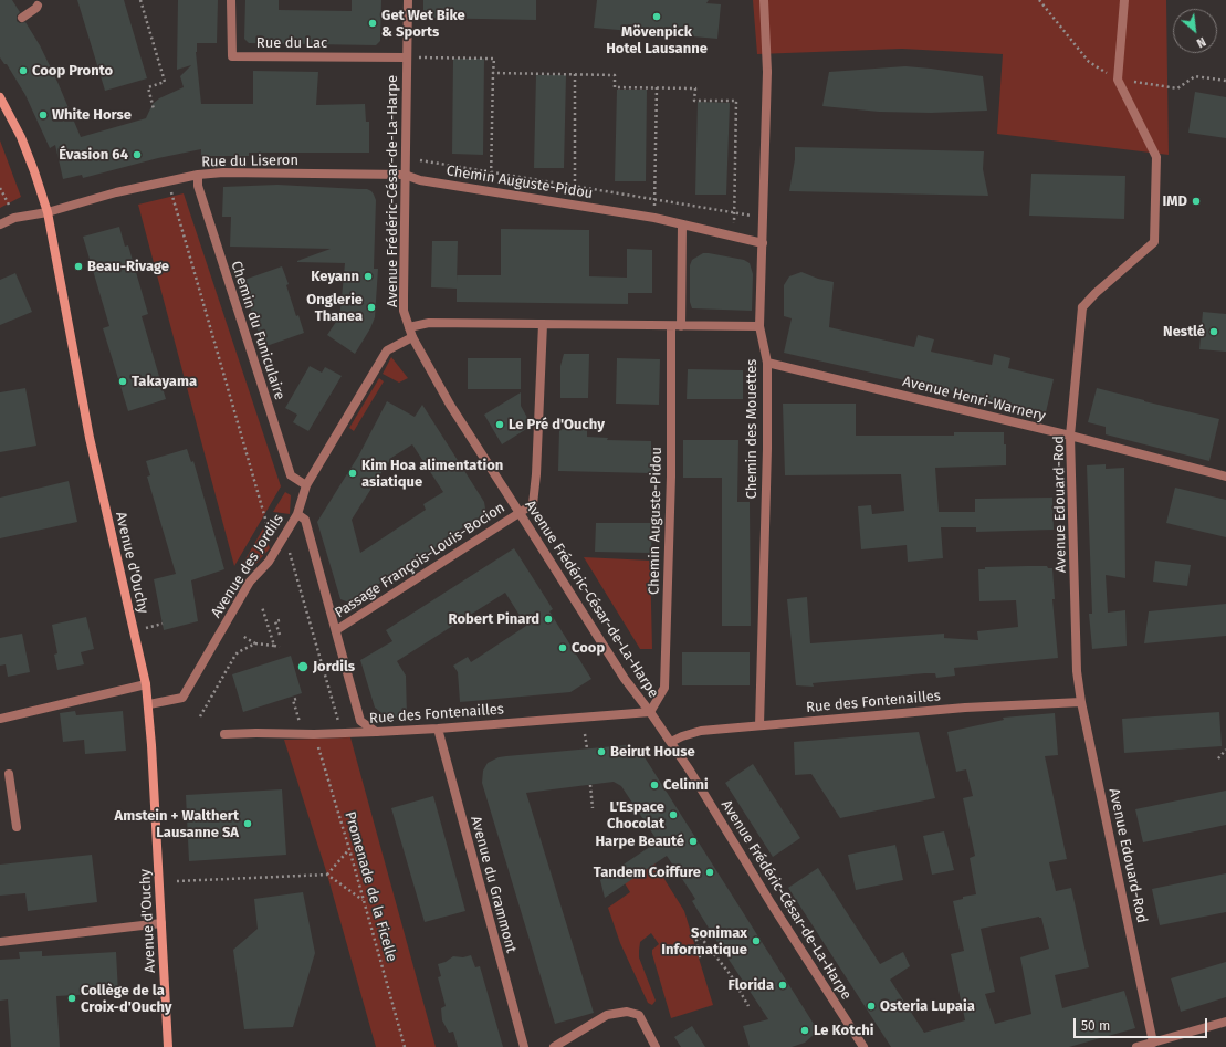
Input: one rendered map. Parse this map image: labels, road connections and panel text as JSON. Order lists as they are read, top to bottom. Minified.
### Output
{"streets":{"main road":["Avenue d'Ouchy"],"street":["Rue du Lac","Rue du Liseron","Chemin Auguste-Pidou","Avenue Frédéric-César-de-La-Harpe","Chemin du Funiculaire","Avenue Henri-Warnery","Chemin des Mouettes","Avenue Edouard-Rod","Passage François-Louis-Bocion","Avenue des Jordils","Rue des Fontenailles","Avenue du Grammont"],"path":["Promenade de la Ficelle"]},"crossings":[["Rue du Lac","Avenue Frédéric-César-de-La-Harpe"],["Rue du Liseron","Chemin Auguste-Pidou"],["Rue du Liseron","Avenue Frédéric-César-de-La-Harpe"],["Rue du Liseron","Chemin du Funiculaire"],["Rue du Liseron","Avenue d'Ouchy"],["Chemin Auguste-Pidou","Avenue Frédéric-César-de-La-Harpe"],["Chemin Auguste-Pidou","Chemin des Mouettes"],["Chemin Auguste-Pidou","Rue des Fontenailles"],["Avenue Frédéric-César-de-La-Harpe","Passage François-Louis-Bocion"],["Avenue Frédéric-César-de-La-Harpe","Avenue des Jordils"],["Avenue Frédéric-César-de-La-Harpe","Rue des Fontenailles"],["Chemin du Funiculaire","Avenue des Jordils"],["Avenue Henri-Warnery","Chemin des Mouettes"],["Avenue Henri-Warnery","Avenue Edouard-Rod"],["Chemin des Mouettes","Rue des Fontenailles"],["Avenue Edouard-Rod","Rue des Fontenailles"],["Avenue d'Ouchy","Avenue des Jordils"],["Rue des Fontenailles","Avenue du Grammont"],["Rue des Fontenailles","Promenade de la Ficelle"]],"places":["Mövenpick Hotel Lausanne","Get Wet Bike & Sports","Coop Pronto","White Horse","Évasion 64","IMD","Beau-Rivage","Keyann","Onglerie Thanea","Nestlé","Takayama","Le Pré d'Ouchy","Kim Hoa alimentation asiatique","Robert Pinard","Coop","Jordils","Beirut House","Celinni","L'Espace Chocolat","Amstein + Walthert Lausanne SA","Harpe Beauté","Tandem Coiffure","Sonimax Informatique","Florida","Collège de la Croix-d'Ouchy","Osteria Lupaia","Le Kotchi"],"scale_bar":"50 m","north":"bottom right"}
